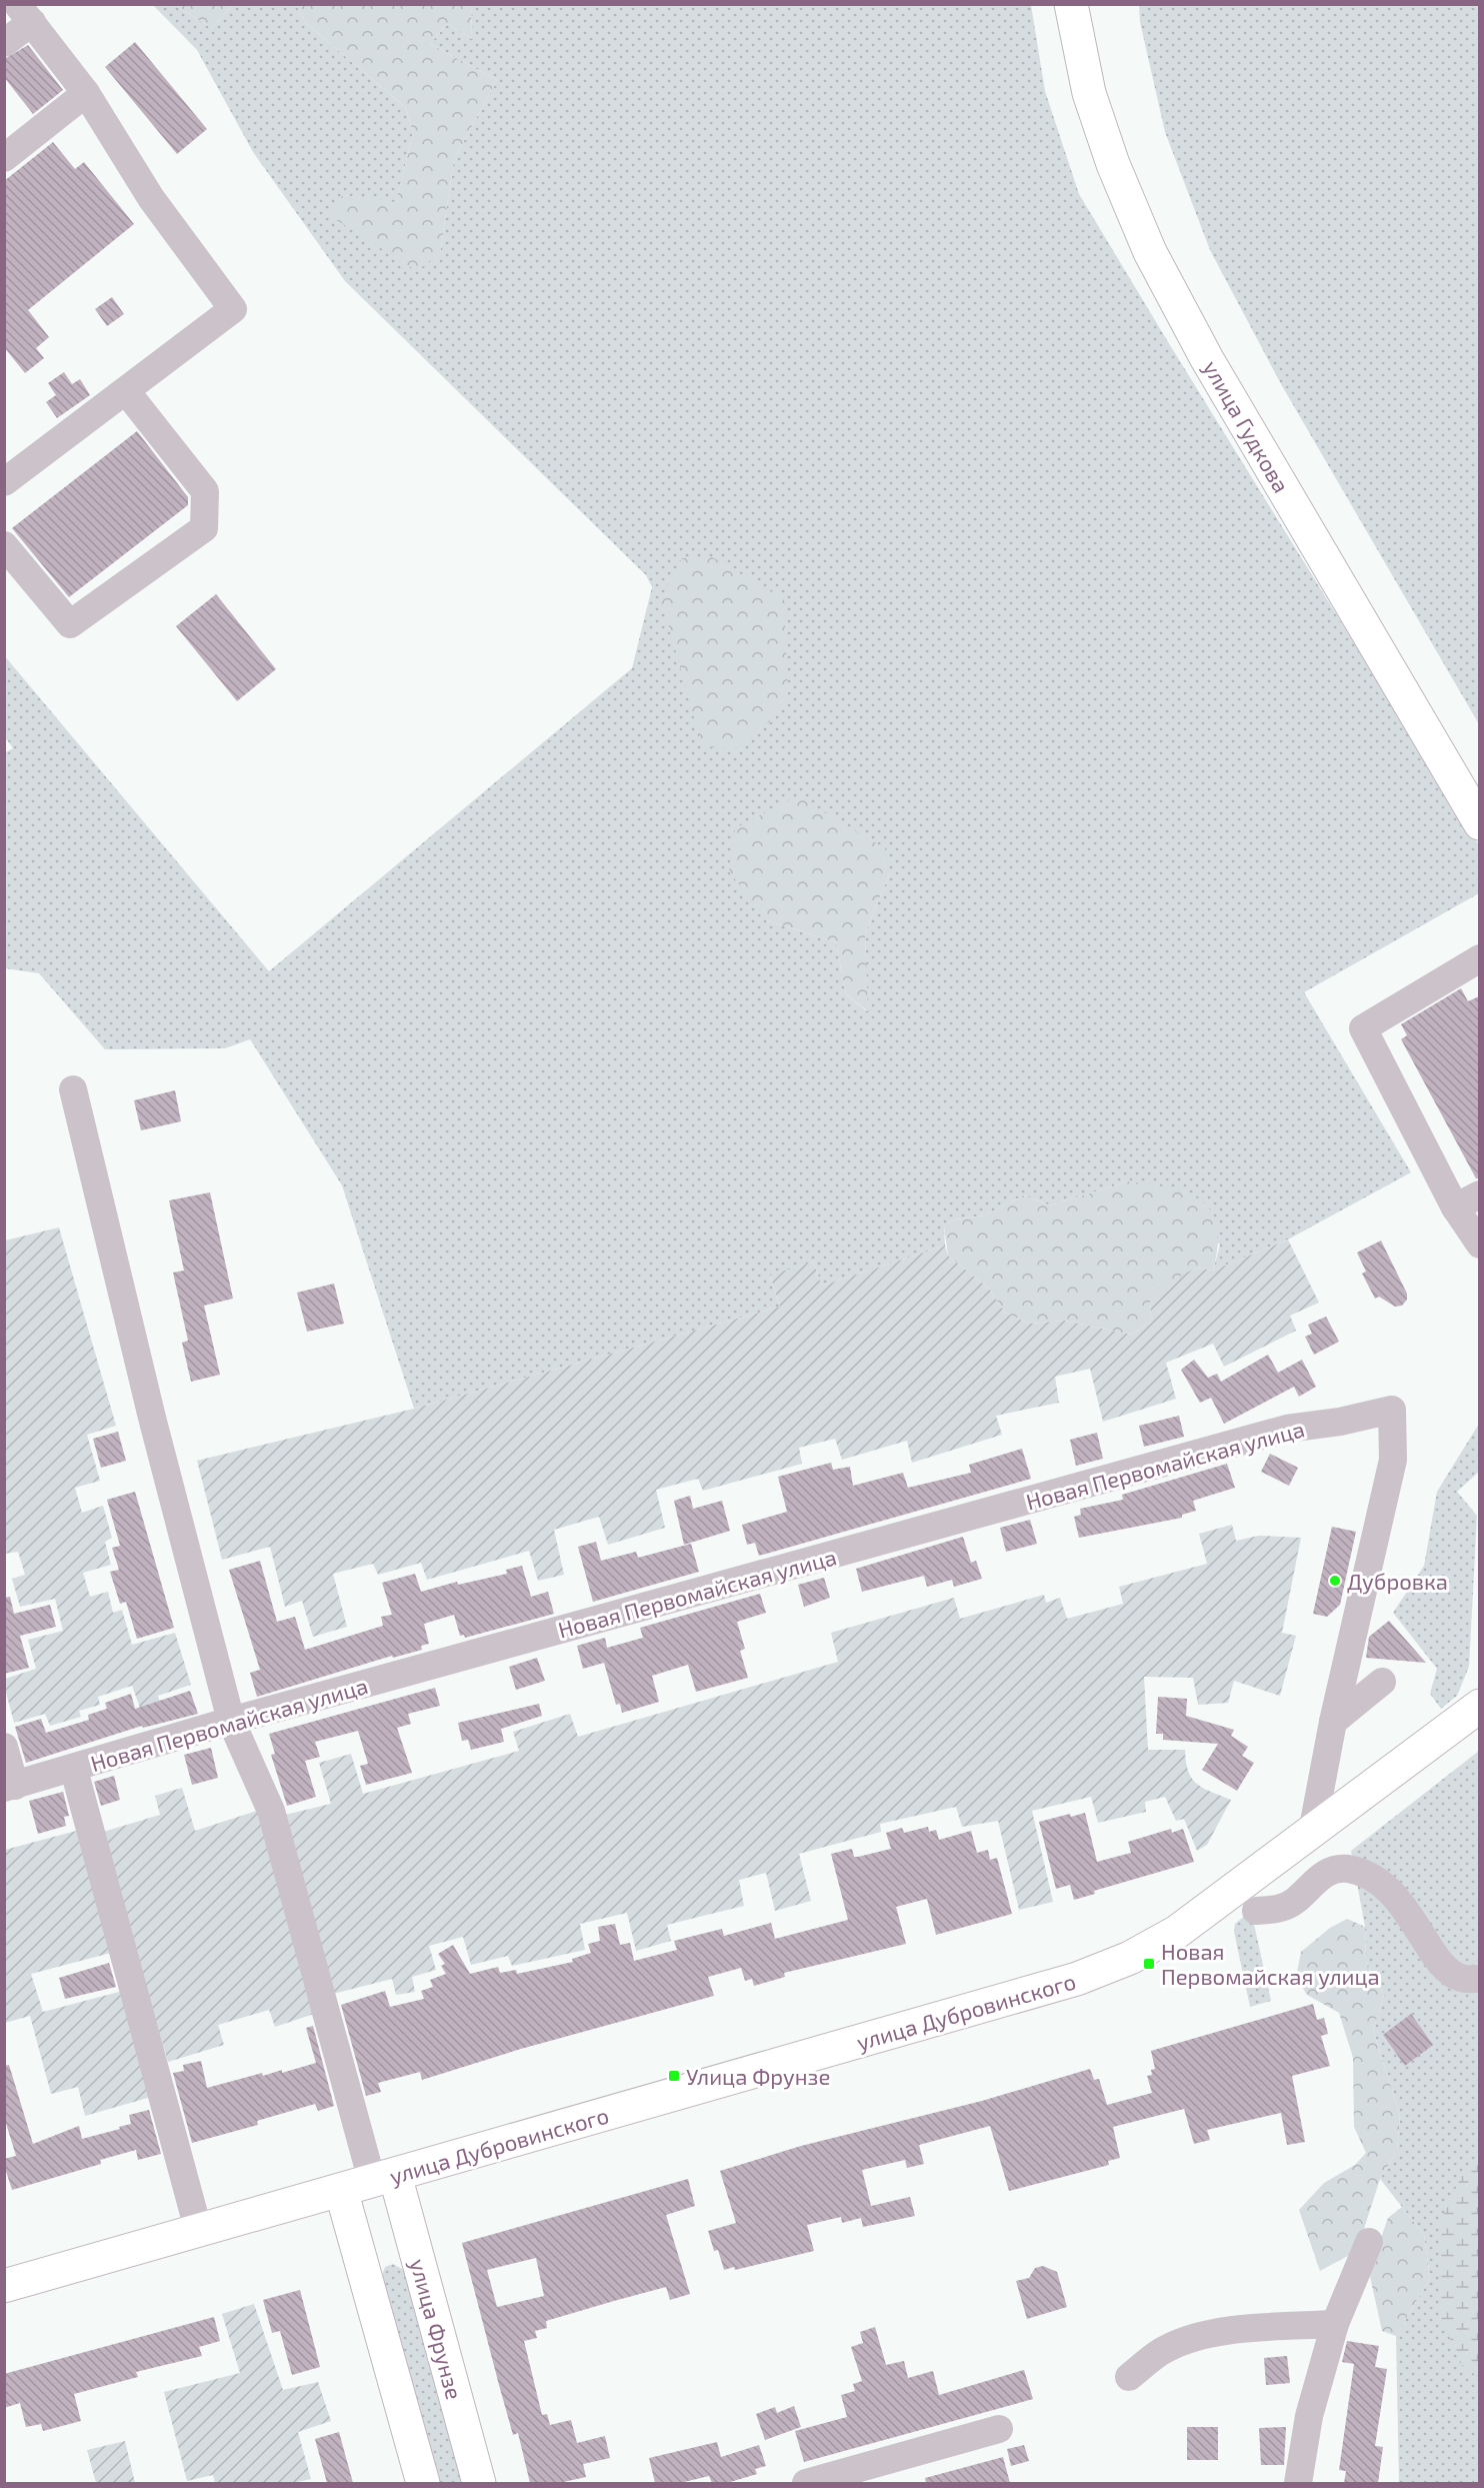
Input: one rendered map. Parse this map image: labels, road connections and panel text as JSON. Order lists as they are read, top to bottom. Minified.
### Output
{"streets":{"main road":["улица Гудкова","улица Дубровинского","улица Фрунзе"],"street":["Новая Первомайская улица"]},"crossings":[["улица Дубровинского","улица Фрунзе"]],"places":{"other":["Дубровка"],"transit":["Новая Первомайская улица","Улица Фрунзе"]}}
